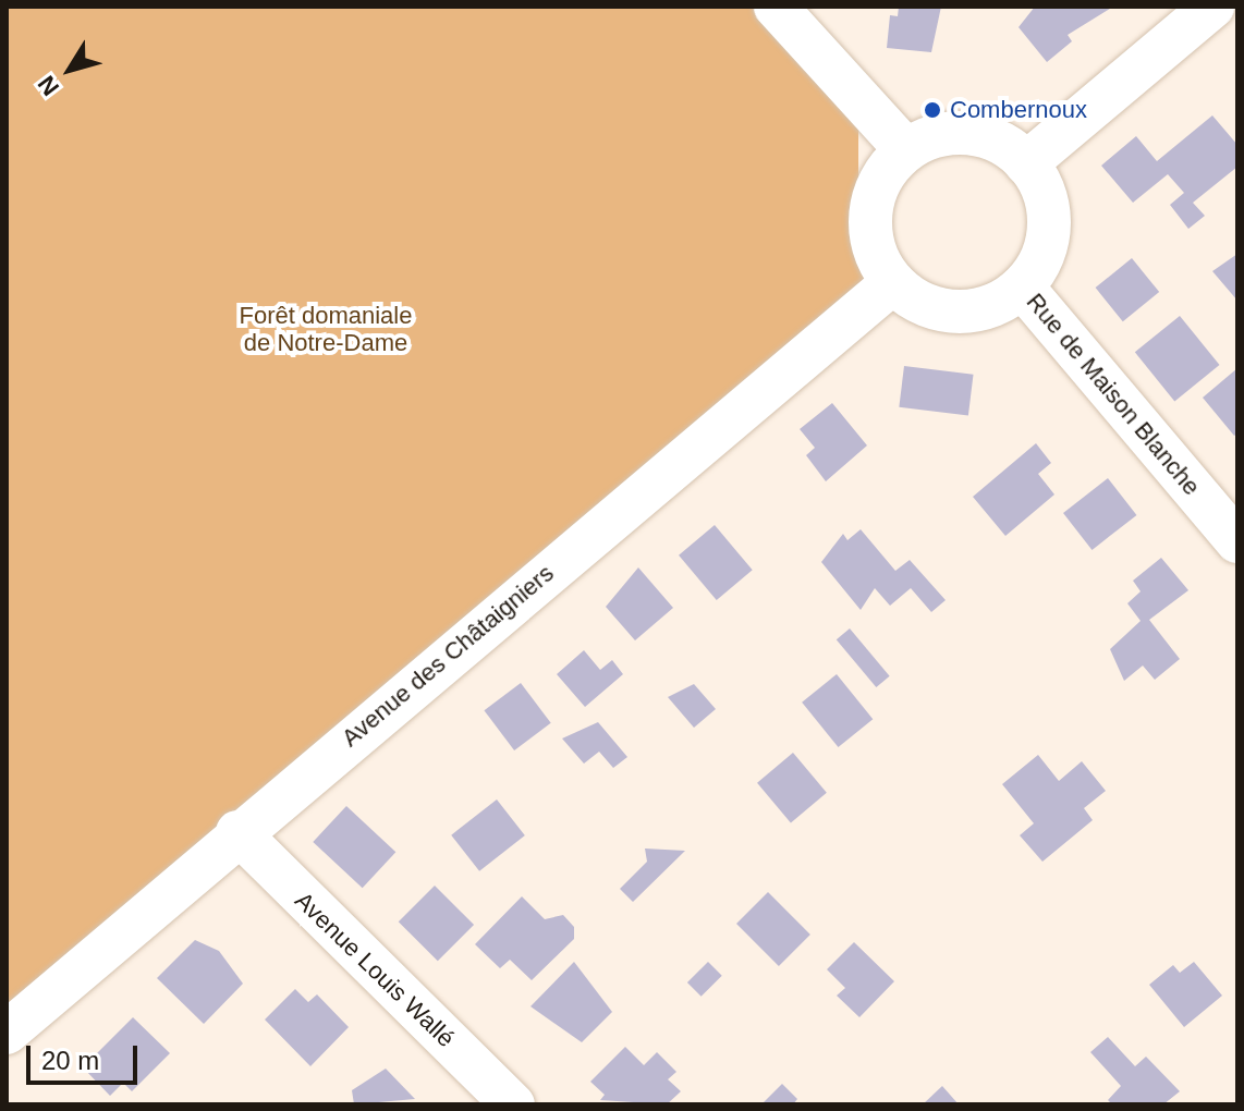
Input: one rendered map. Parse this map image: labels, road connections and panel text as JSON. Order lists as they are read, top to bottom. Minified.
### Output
{"streets":{"street":["Rue de Maison Blanche","Avenue des Châtaigniers","Avenue Louis Wallé"]},"crossings":[["Rue de Maison Blanche","Avenue des Châtaigniers"],["Avenue des Châtaigniers","Avenue Louis Wallé"]],"parks":["Forêt domaniale de Notre-Dame"],"places":["Combernoux"],"scale_bar":"20 m","north":"bottom left"}
